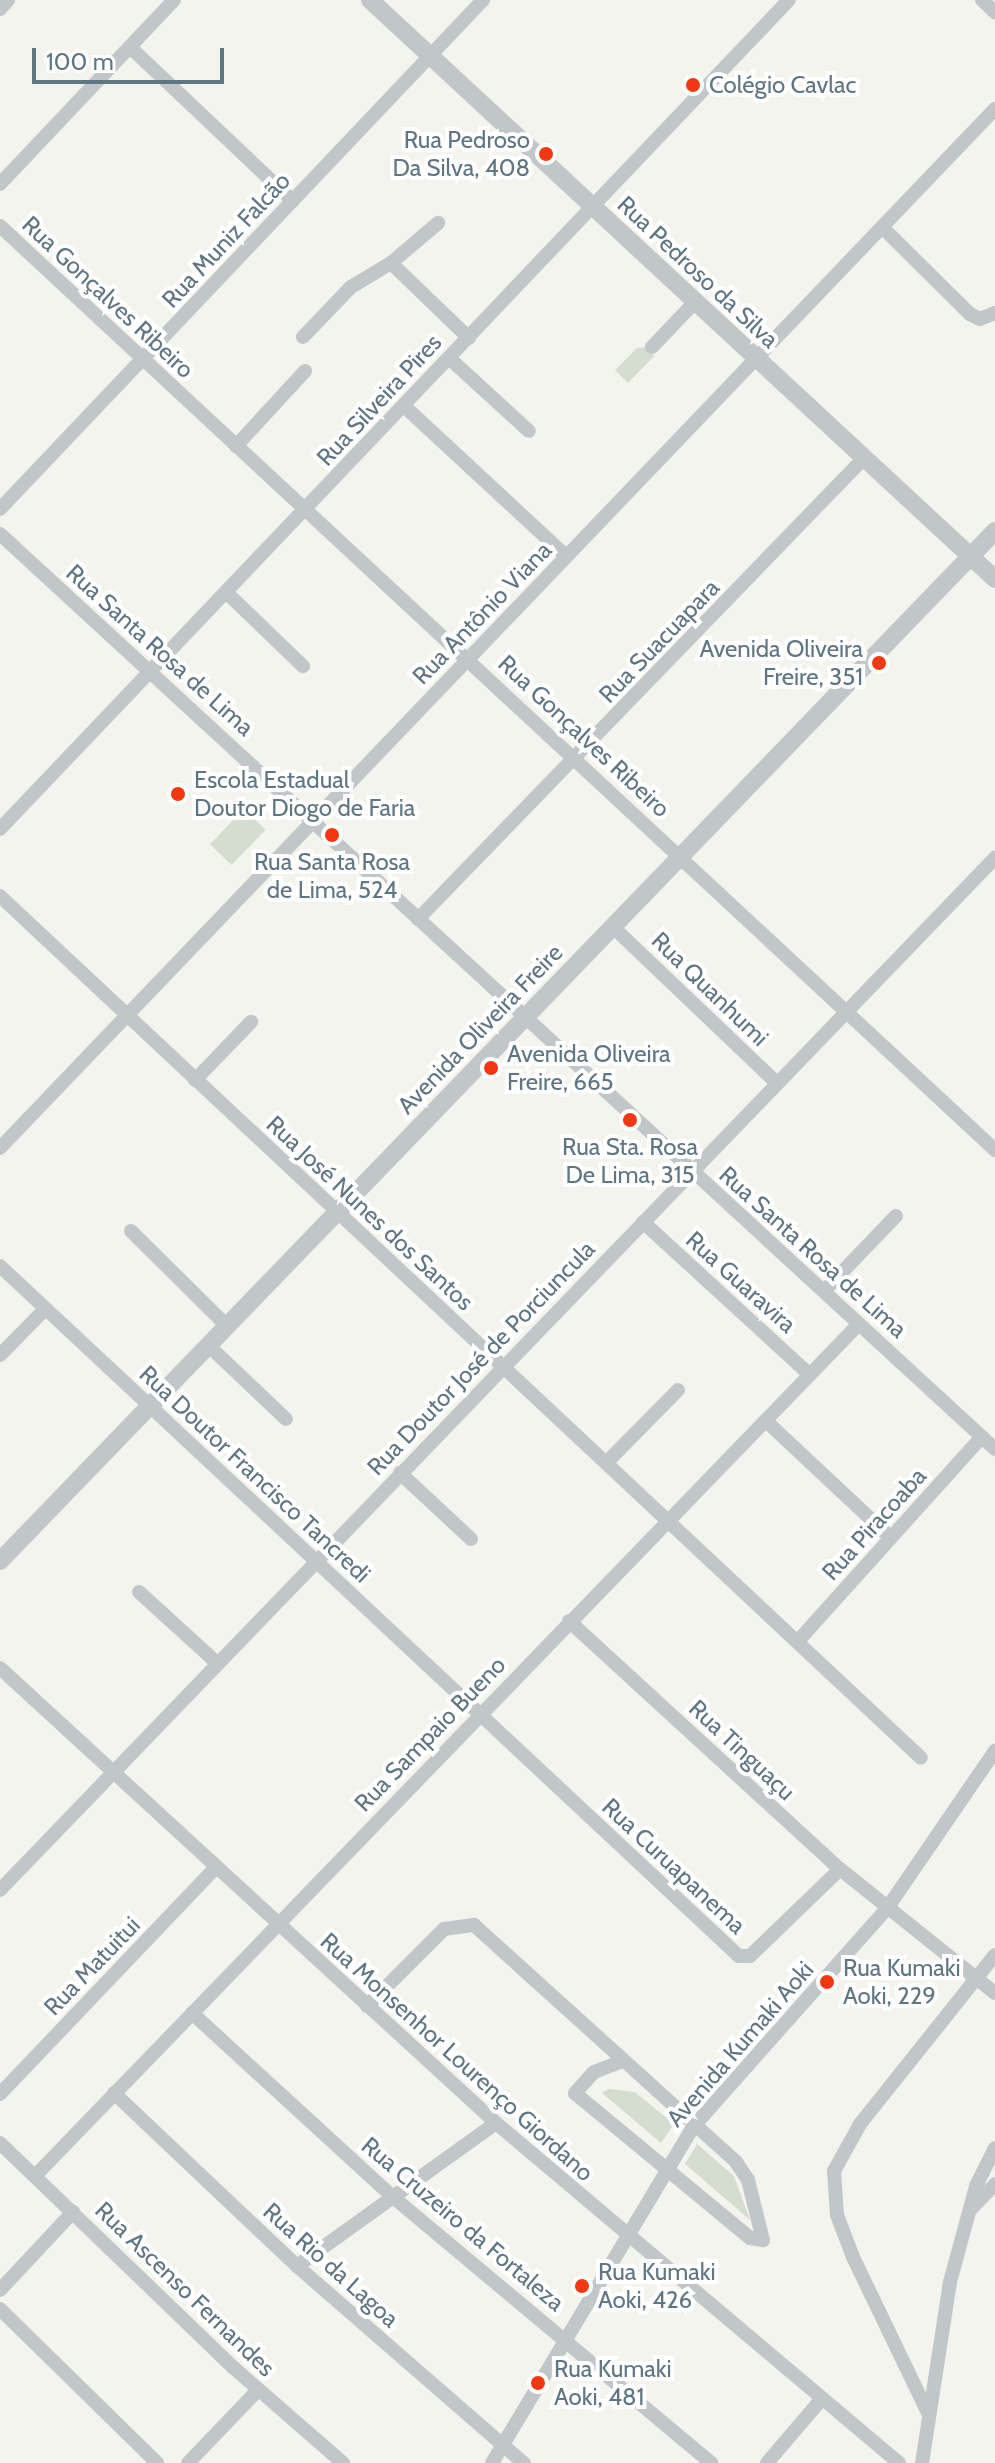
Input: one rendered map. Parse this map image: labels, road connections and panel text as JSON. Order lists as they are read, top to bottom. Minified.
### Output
{"streets":{"street":["Rua Muniz Falcão","Rua Pedroso da Silva","Rua Gonçalves Ribeiro","Rua Silveira Pires","Rua Antônio Viana","Rua Suacuapara","Rua Santa Rosa de Lima","Rua Quanhumi","Avenida Oliveira Freire","Rua José Nunes dos Santos","Rua Guaravira","Rua Doutor José de Porciuncula","Rua Doutor Francisco Tancredi","Rua Piracoaba","Rua Sampaio Bueno","Rua Tinguaçu","Rua Curuapanema","Rua Matuitui","Avenida Kumaki Aoki","Rua Monsenhor Lourenço Giordano","Rua Cruzeiro da Fortaleza","Rua Rio da Lagoa","Rua Ascenso Fernandes"]},"crossings":[["Rua Muniz Falcão","Rua Pedroso da Silva"],["Rua Muniz Falcão","Rua Gonçalves Ribeiro"],["Rua Pedroso da Silva","Rua Silveira Pires"],["Rua Pedroso da Silva","Rua Antônio Viana"],["Rua Pedroso da Silva","Rua Suacuapara"],["Rua Pedroso da Silva","Avenida Oliveira Freire"],["Rua Gonçalves Ribeiro","Rua Silveira Pires"],["Rua Gonçalves Ribeiro","Rua Antônio Viana"],["Rua Gonçalves Ribeiro","Rua Suacuapara"],["Rua Gonçalves Ribeiro","Avenida Oliveira Freire"],["Rua Gonçalves Ribeiro","Rua Doutor José de Porciuncula"],["Rua Silveira Pires","Rua Santa Rosa de Lima"],["Rua Antônio Viana","Rua Santa Rosa de Lima"],["Rua Antônio Viana","Rua José Nunes dos Santos"],["Rua Suacuapara","Rua Santa Rosa de Lima"],["Rua Santa Rosa de Lima","Avenida Oliveira Freire"],["Rua Santa Rosa de Lima","Rua Doutor José de Porciuncula"],["Rua Santa Rosa de Lima","Rua Piracoaba"],["Rua Santa Rosa de Lima","Rua Sampaio Bueno"],["Rua Quanhumi","Avenida Oliveira Freire"],["Rua Quanhumi","Rua Doutor José de Porciuncula"],["Avenida Oliveira Freire","Rua José Nunes dos Santos"],["Avenida Oliveira Freire","Rua Doutor Francisco Tancredi"],["Rua José Nunes dos Santos","Rua Doutor José de Porciuncula"],["Rua José Nunes dos Santos","Rua Piracoaba"],["Rua José Nunes dos Santos","Rua Sampaio Bueno"],["Rua Guaravira","Rua Doutor José de Porciuncula"],["Rua Guaravira","Rua Sampaio Bueno"],["Rua Doutor José de Porciuncula","Rua Doutor Francisco Tancredi"],["Rua Doutor José de Porciuncula","Rua Monsenhor Lourenço Giordano"],["Rua Doutor Francisco Tancredi","Rua Sampaio Bueno"],["Rua Doutor Francisco Tancredi","Rua Curuapanema"],["Rua Sampaio Bueno","Rua Tinguaçu"],["Rua Sampaio Bueno","Rua Curuapanema"],["Rua Sampaio Bueno","Rua Monsenhor Lourenço Giordano"],["Rua Sampaio Bueno","Rua Cruzeiro da Fortaleza"],["Rua Sampaio Bueno","Rua Rio da Lagoa"],["Rua Sampaio Bueno","Rua Ascenso Fernandes"],["Rua Tinguaçu","Rua Curuapanema"],["Rua Tinguaçu","Avenida Kumaki Aoki"],["Rua Matuitui","Rua Monsenhor Lourenço Giordano"],["Avenida Kumaki Aoki","Rua Monsenhor Lourenço Giordano"],["Avenida Kumaki Aoki","Rua Cruzeiro da Fortaleza"],["Avenida Kumaki Aoki","Rua Rio da Lagoa"]],"places":["Colégio Cavlac","Rua Pedroso Da Silva, 408","Avenida Oliveira Freire, 351","Escola Estadual Doutor Diogo de Faria","Rua Santa Rosa de Lima, 524","Avenida Oliveira Freire, 665","Rua Sta. Rosa De Lima, 315","Rua Kumaki Aoki, 229","Rua Kumaki Aoki, 426","Rua Kumaki Aoki, 481"],"scale_bar":"100 m"}
